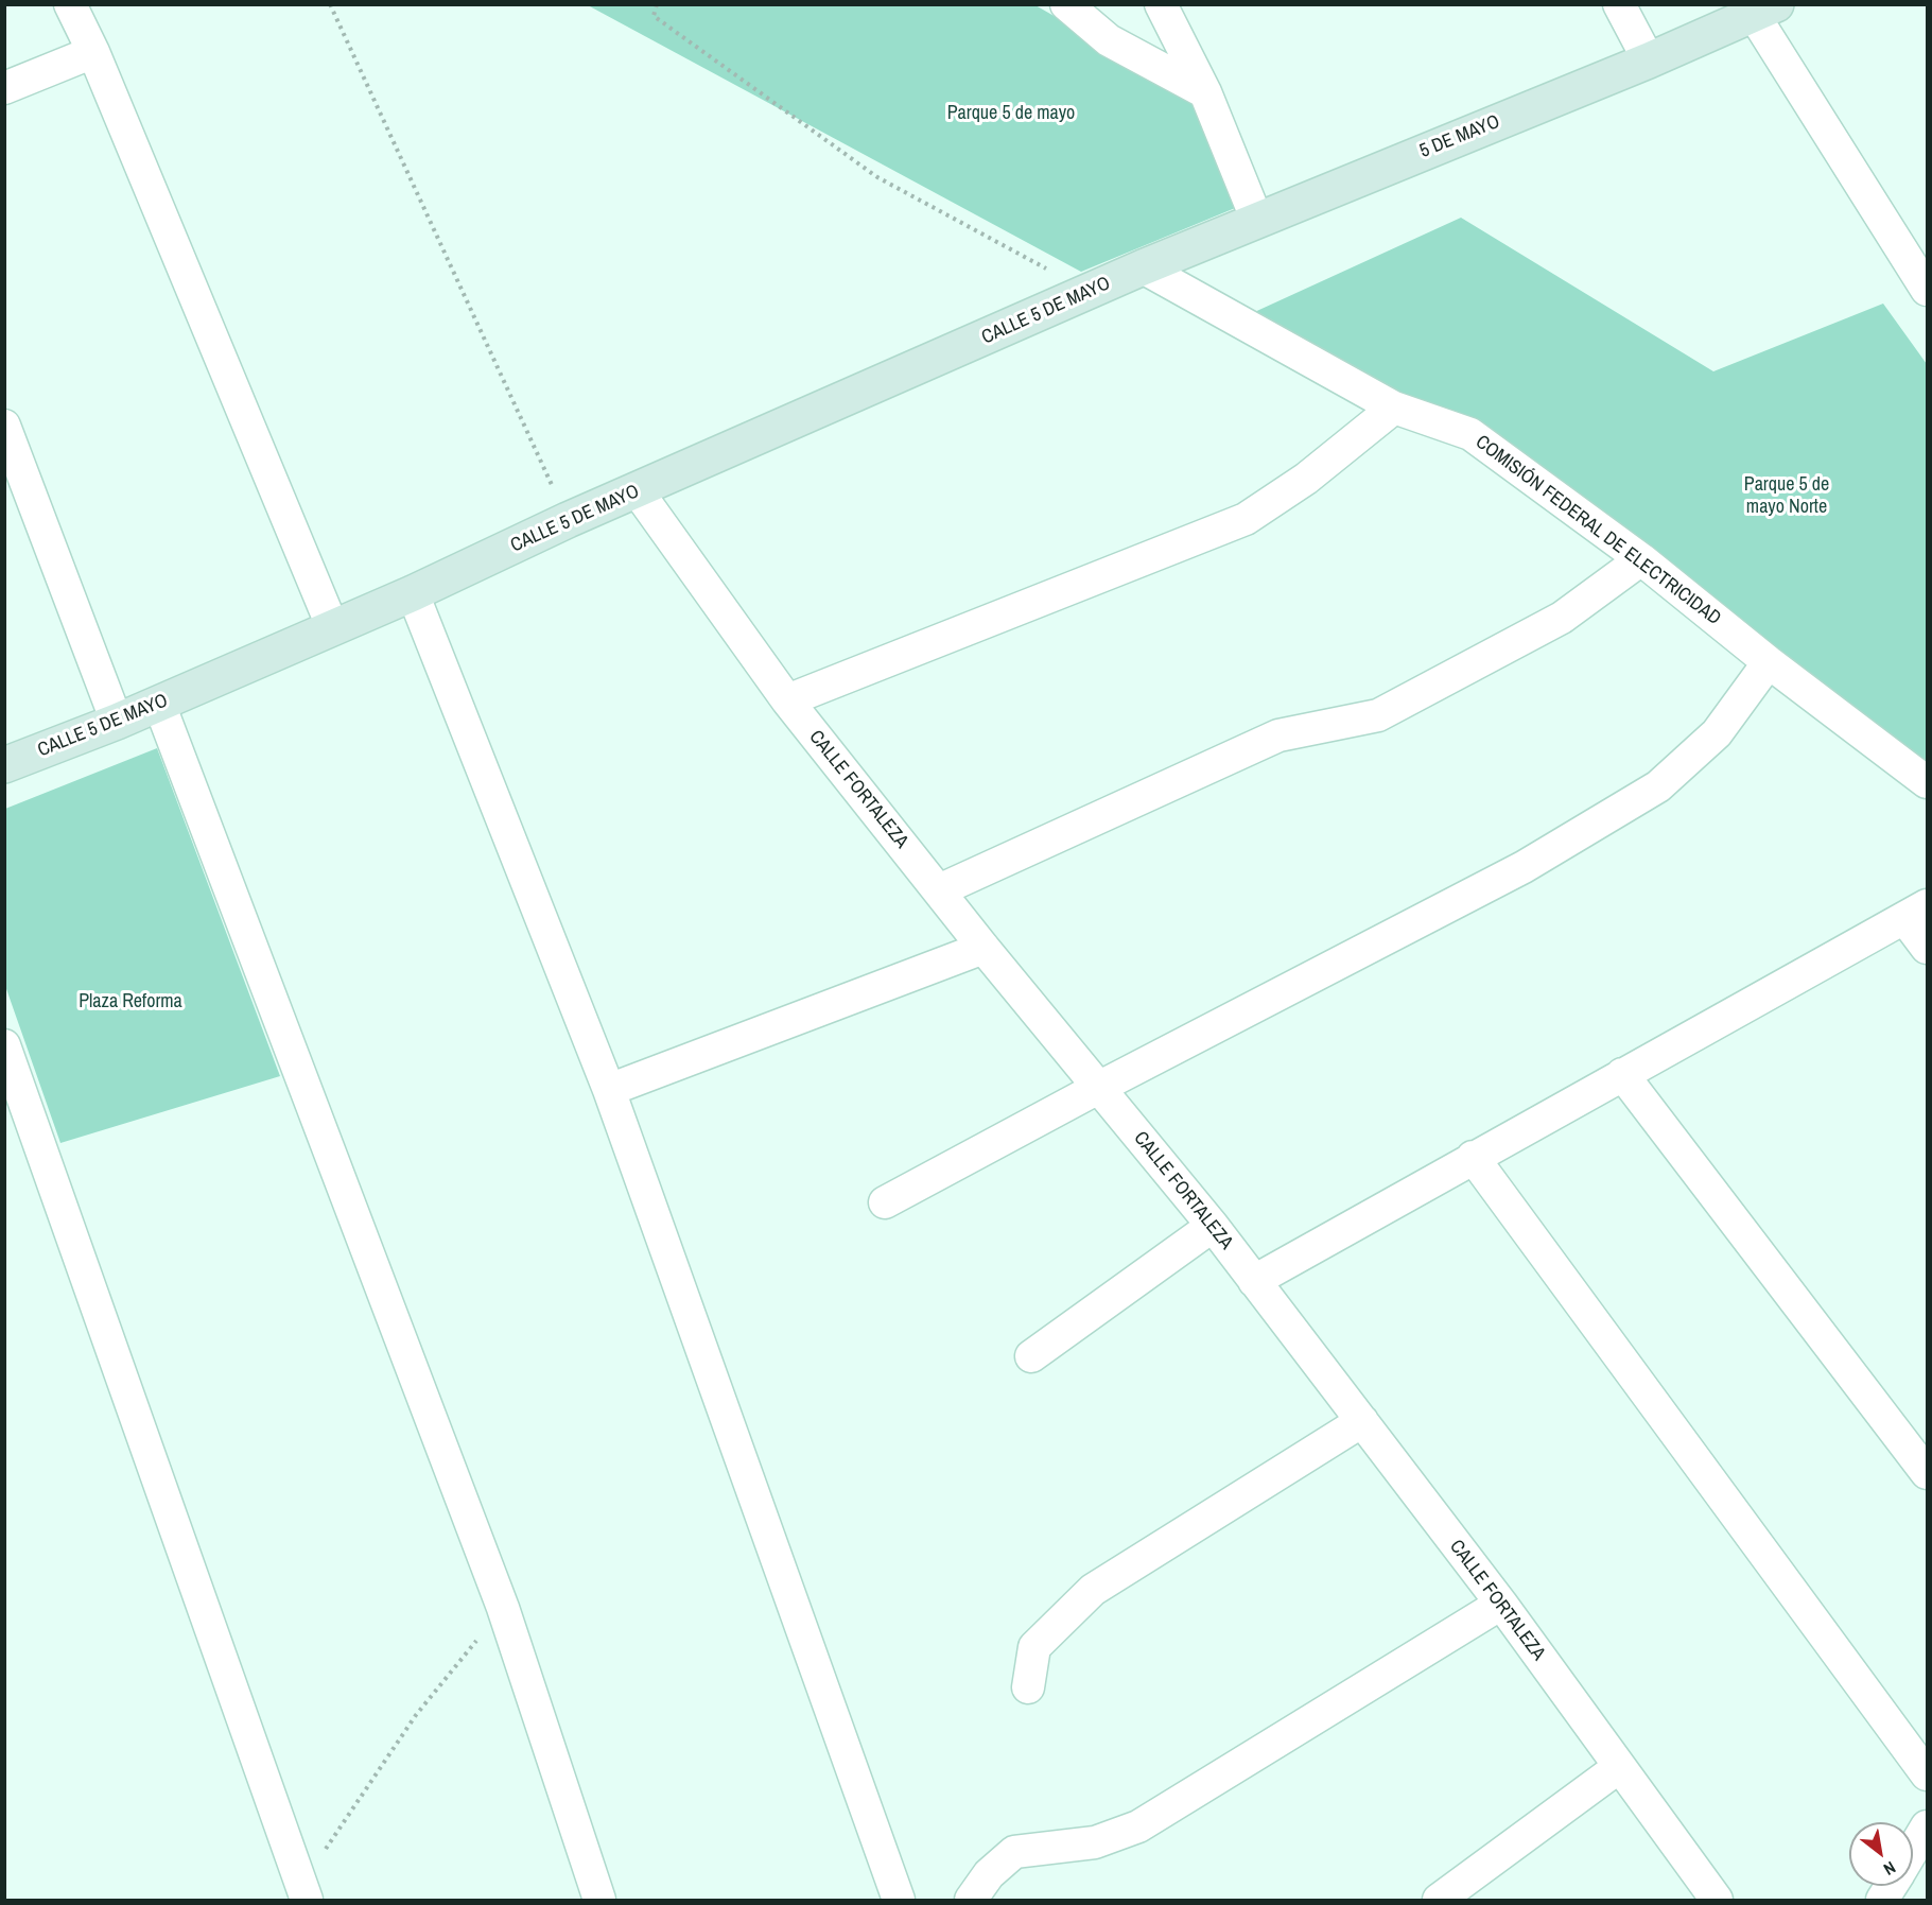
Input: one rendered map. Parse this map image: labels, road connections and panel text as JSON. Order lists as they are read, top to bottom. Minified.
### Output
{"streets":{"street":["5 DE MAYO","CALLE 5 DE MAYO","COMISIÓN FEDERAL DE ELECTRICIDAD","CALLE FORTALEZA"]},"crossings":[["5 DE MAYO","CALLE 5 DE MAYO"],["5 DE MAYO","COMISIÓN FEDERAL DE ELECTRICIDAD"],["CALLE 5 DE MAYO","COMISIÓN FEDERAL DE ELECTRICIDAD"],["CALLE 5 DE MAYO","CALLE FORTALEZA"]],"parks":["Parque 5 de mayo","Parque 5 de mayo Norte","Plaza Reforma"],"north":"bottom right"}
